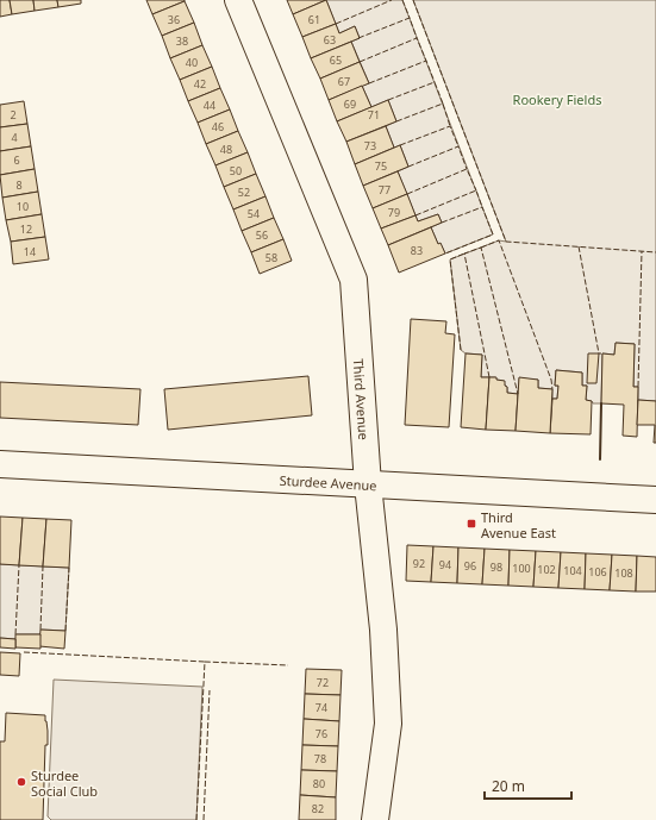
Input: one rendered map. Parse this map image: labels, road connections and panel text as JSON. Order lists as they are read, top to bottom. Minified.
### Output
{"streets":{"street":["Third Avenue","Sturdee Avenue"]},"crossings":[["Third Avenue","Sturdee Avenue"]],"parks":["Rookery Fields"],"places":{"transit":["Third Avenue East"],"other":["Sturdee Social Club"]},"house_numbers":["36","61","63","38","65","40","67","42","69","44","2","71","46","4","73","48","6","75","50","8","77","52","10","79","54","12","56","83","14","58","92","94","96","98","100","102","104","106","108","72","74","76","78","80","82"],"scale_bar":"20 m"}
